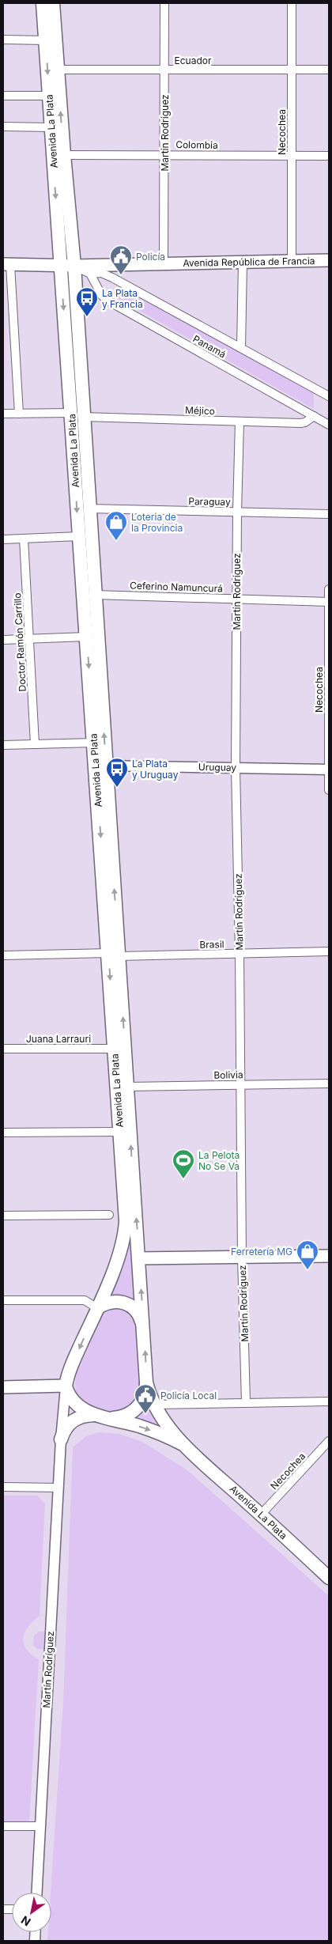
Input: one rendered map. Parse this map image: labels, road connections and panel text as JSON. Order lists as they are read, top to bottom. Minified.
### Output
{"streets":{"main road":["Avenida La Plata","Avenida República de Francia"],"street":["Ecuador","Necochea","Martín Rodríguez","Colombia","Panamá","Méjico","Paraguay","Ceferino Namuncurá","Doctor Ramón Carrillo","Uruguay","Brasil","Juana Larrauri","Bolivia"]},"crossings":[["Ecuador","Avenida La Plata"],["Ecuador","Necochea"],["Ecuador","Martín Rodríguez"],["Avenida La Plata","Necochea"],["Avenida La Plata","Martín Rodríguez"],["Avenida La Plata","Colombia"],["Avenida La Plata","Avenida República de Francia"],["Avenida La Plata","Panamá"],["Avenida La Plata","Méjico"],["Avenida La Plata","Paraguay"],["Avenida La Plata","Ceferino Namuncurá"],["Avenida La Plata","Uruguay"],["Avenida La Plata","Brasil"],["Avenida La Plata","Juana Larrauri"],["Avenida La Plata","Bolivia"],["Necochea","Colombia"],["Necochea","Avenida República de Francia"],["Necochea","Ceferino Namuncurá"],["Necochea","Uruguay"],["Martín Rodríguez","Colombia"],["Martín Rodríguez","Avenida República de Francia"],["Martín Rodríguez","Méjico"],["Martín Rodríguez","Paraguay"],["Martín Rodríguez","Ceferino Namuncurá"],["Martín Rodríguez","Uruguay"],["Martín Rodríguez","Brasil"],["Martín Rodríguez","Bolivia"],["Avenida República de Francia","Panamá"],["Panamá","Méjico"]],"places":{"public building":["Policía","Policía Local"],"bus stop":["La Plata y Francia","La Plata y Uruguay"],"shop":["Loteria de la Provincia","Ferretería MG"],"sports":["La Pelota No Se Va"]},"north":"bottom left"}
